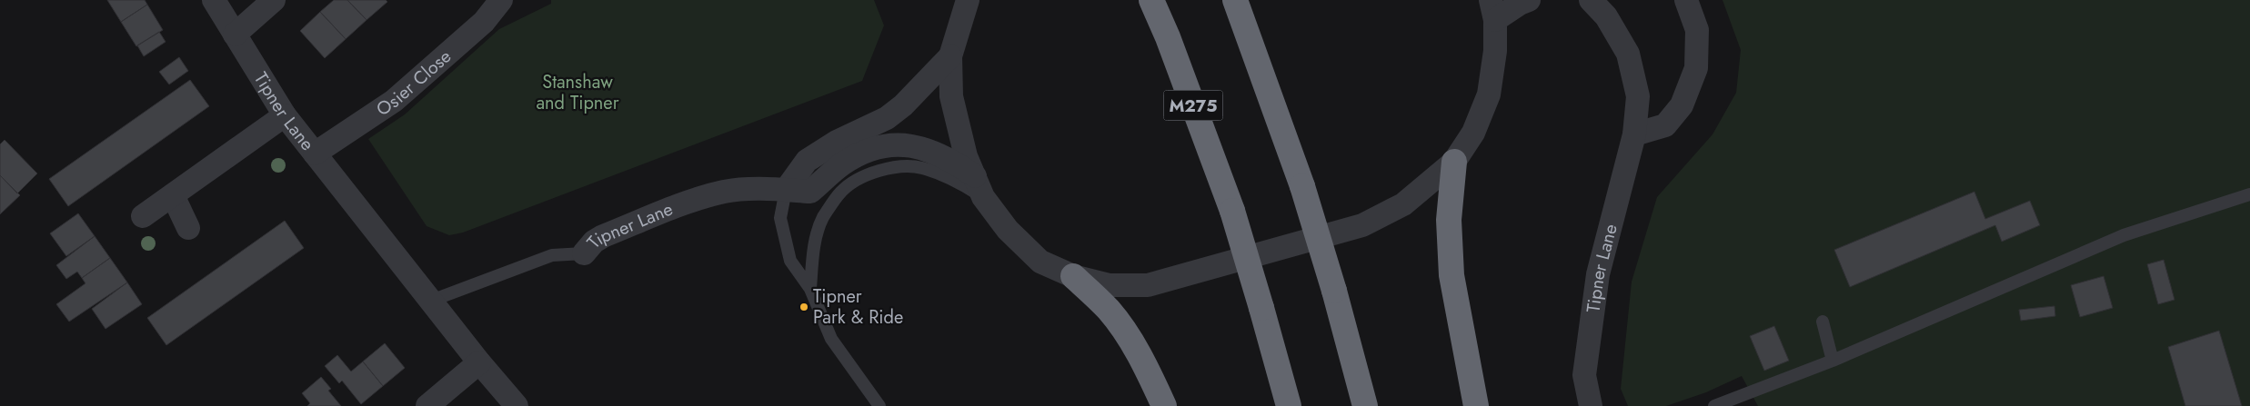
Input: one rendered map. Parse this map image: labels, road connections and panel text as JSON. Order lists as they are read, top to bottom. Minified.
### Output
{"streets":{"highway":["M275"],"street":["Osier Close","Tipner Lane"]},"crossings":[["Osier Close","Tipner Lane"]],"parks":["Stanshaw and Tipner"],"places":["Tipner Park & Ride"]}
